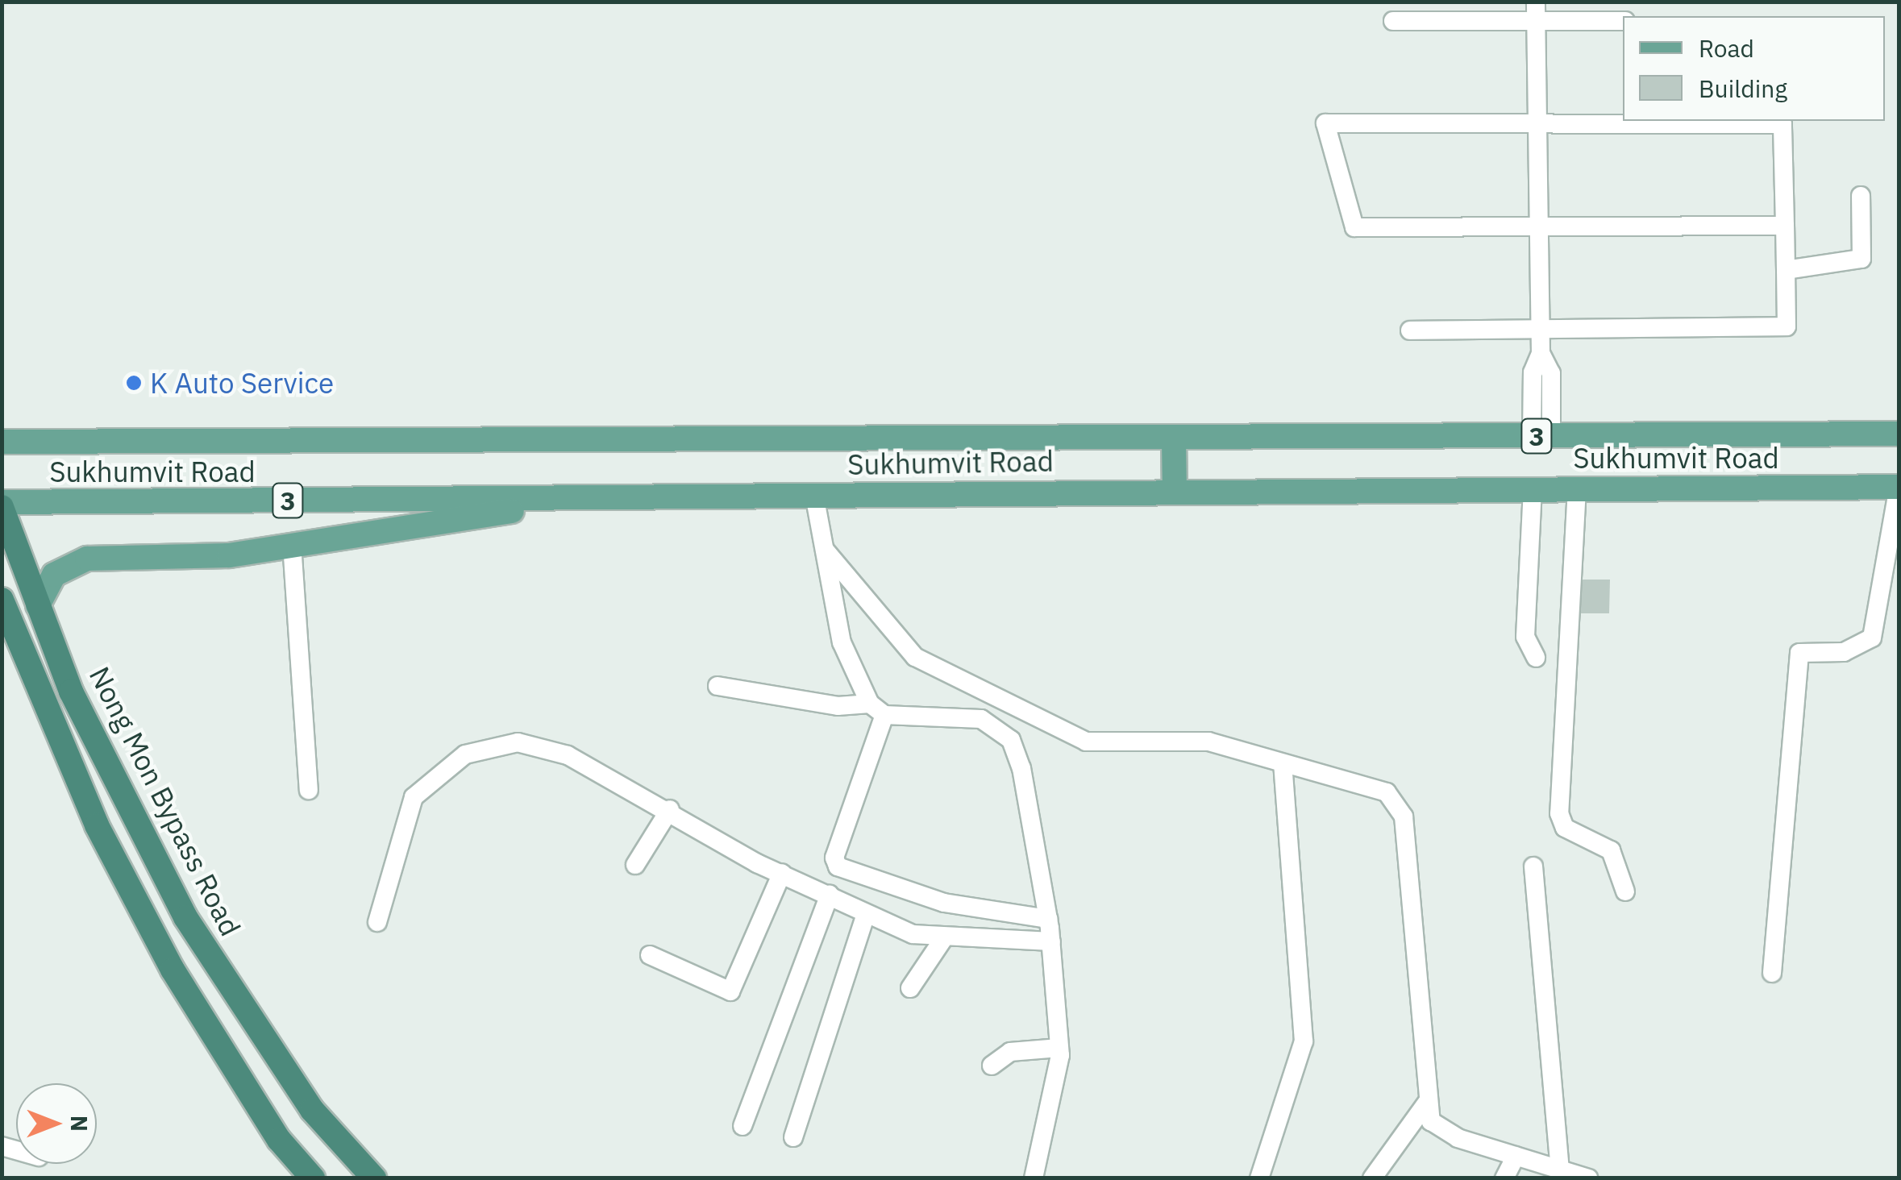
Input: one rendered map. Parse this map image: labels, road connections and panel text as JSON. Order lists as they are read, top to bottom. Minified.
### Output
{"streets":{"highway":["Nong Mon Bypass Road"],"main road":["3","Sukhumvit Road"]},"crossings":[["Sukhumvit Road","Nong Mon Bypass Road"]],"places":["K Auto Service"],"legend":["Road","Building"],"north":"right"}
